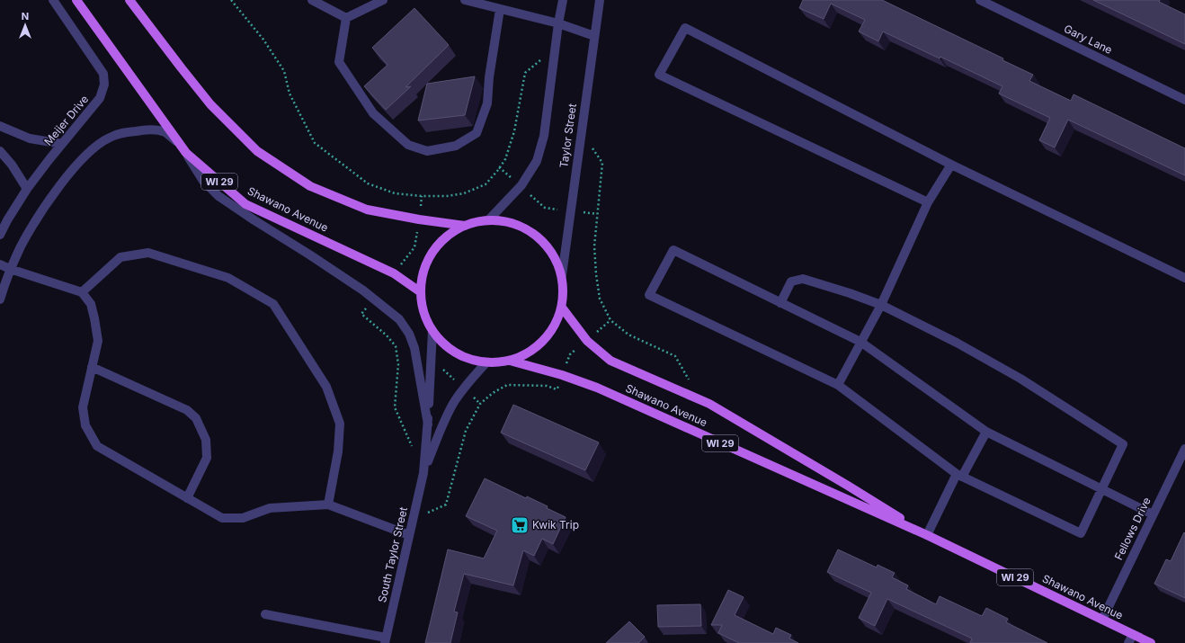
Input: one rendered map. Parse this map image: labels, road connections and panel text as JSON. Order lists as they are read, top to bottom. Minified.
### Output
{"streets":{"main road":["WI 29","Shawano Avenue"],"street":["Gary Lane","Meijer Drive","Taylor Street","Fellows Drive","South Taylor Street"]},"crossings":[["Taylor Street","WI 29"],["WI 29","Shawano Avenue"],["WI 29","South Taylor Street"],["Shawano Avenue","Fellows Drive"]],"places":{"supermarket":["Kwik Trip"]},"north":"top"}
